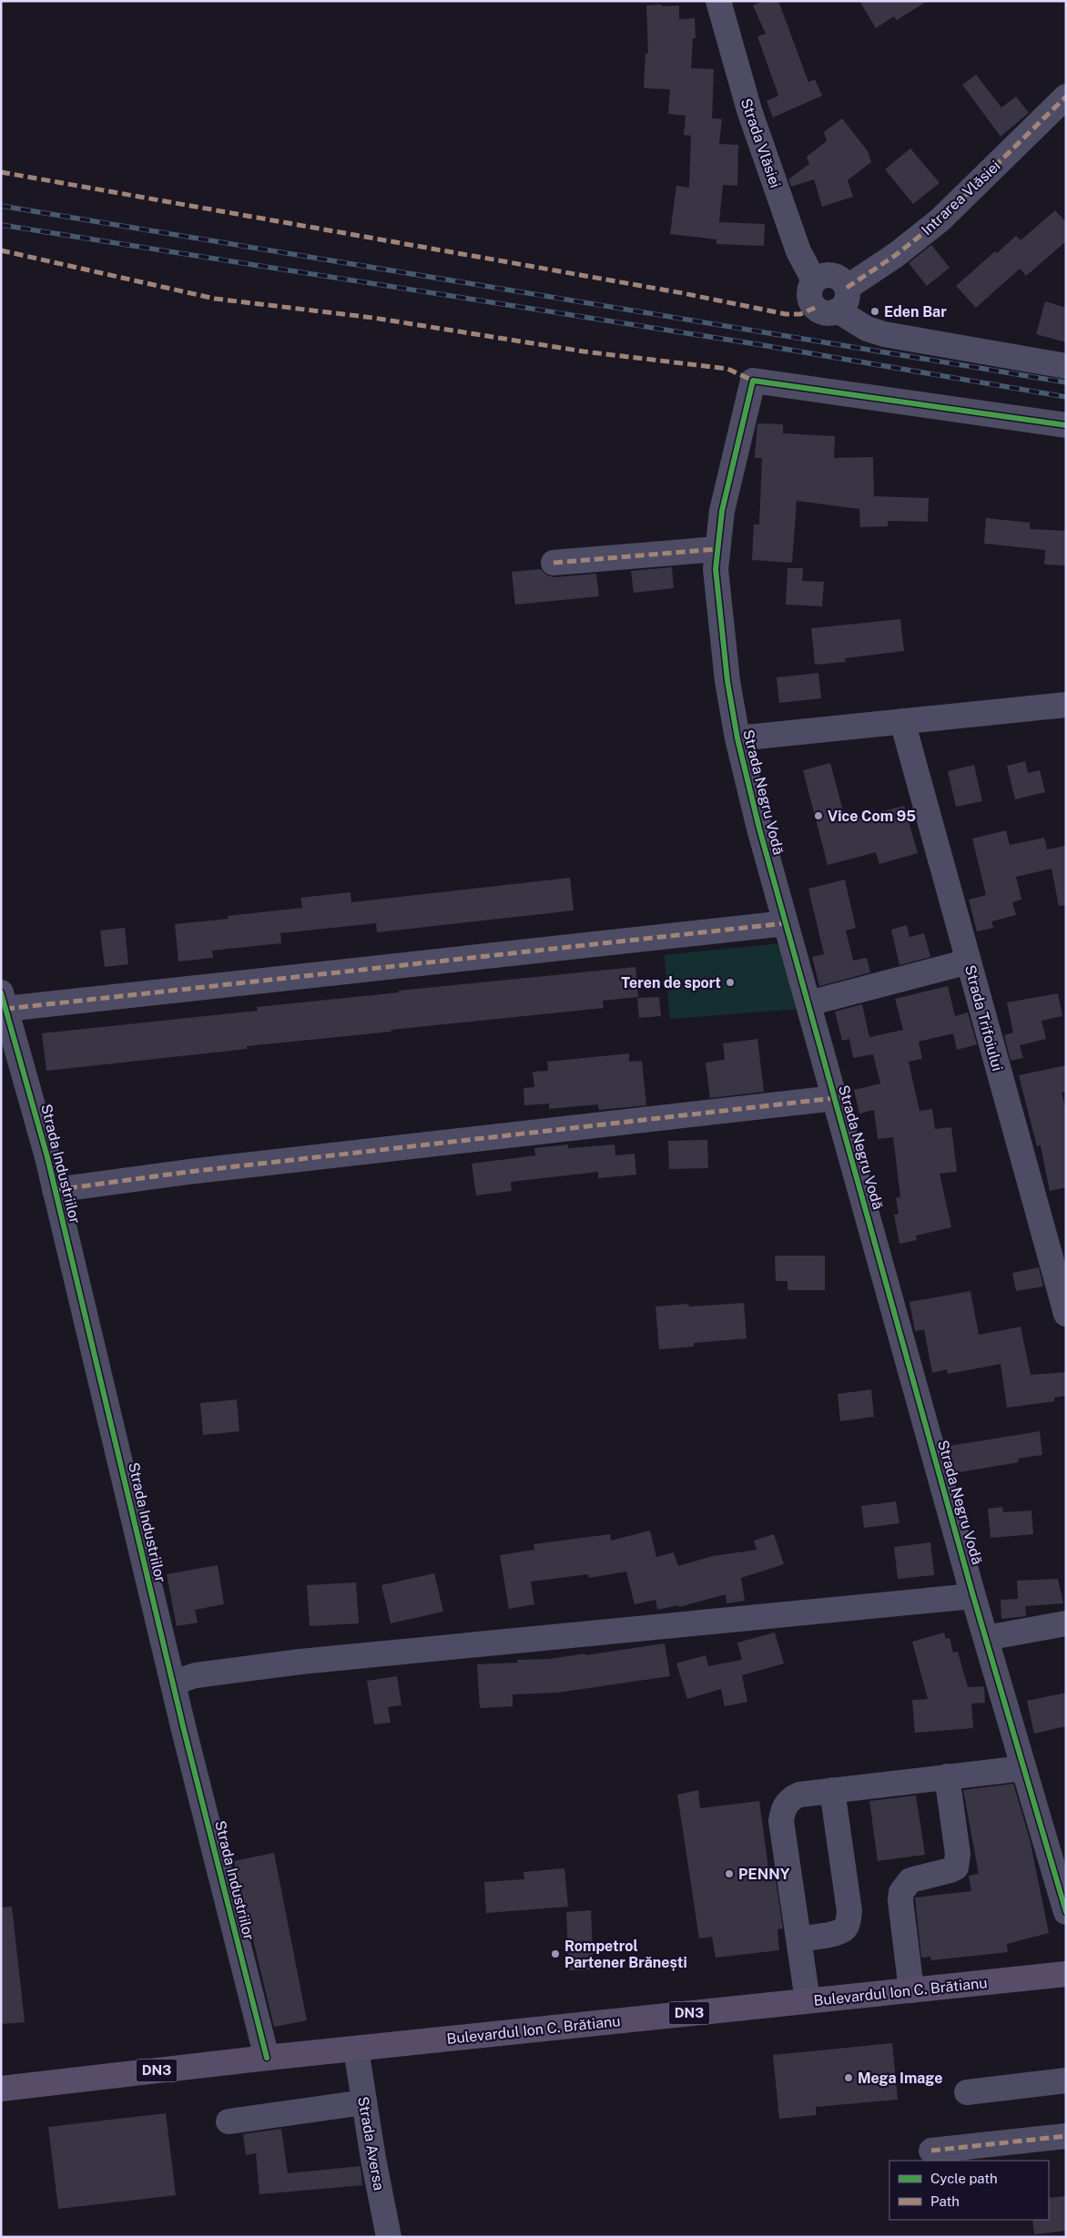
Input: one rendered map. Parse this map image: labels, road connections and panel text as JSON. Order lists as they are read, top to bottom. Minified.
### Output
{"streets":{"main road":["Bulevardul Ion C. Brătianu","DN3"],"street":["Strada Vlăsiei","Intrarea Vlăsiei","Strada Negru Vodă","Strada Trifoiului","Strada Industriilor","Strada Aversa"]},"crossings":[["Strada Vlăsiei","Intrarea Vlăsiei"],["Strada Negru Vodă","Strada Trifoiului"],["Strada Industriilor","Bulevardul Ion C. Brătianu"],["Bulevardul Ion C. Brătianu","Strada Aversa"]],"places":["Eden Bar","Vice Com 95","Teren de sport","PENNY","Rompetrol Partener Brănești","Mega Image"],"legend":["Cycle path","Path"]}
